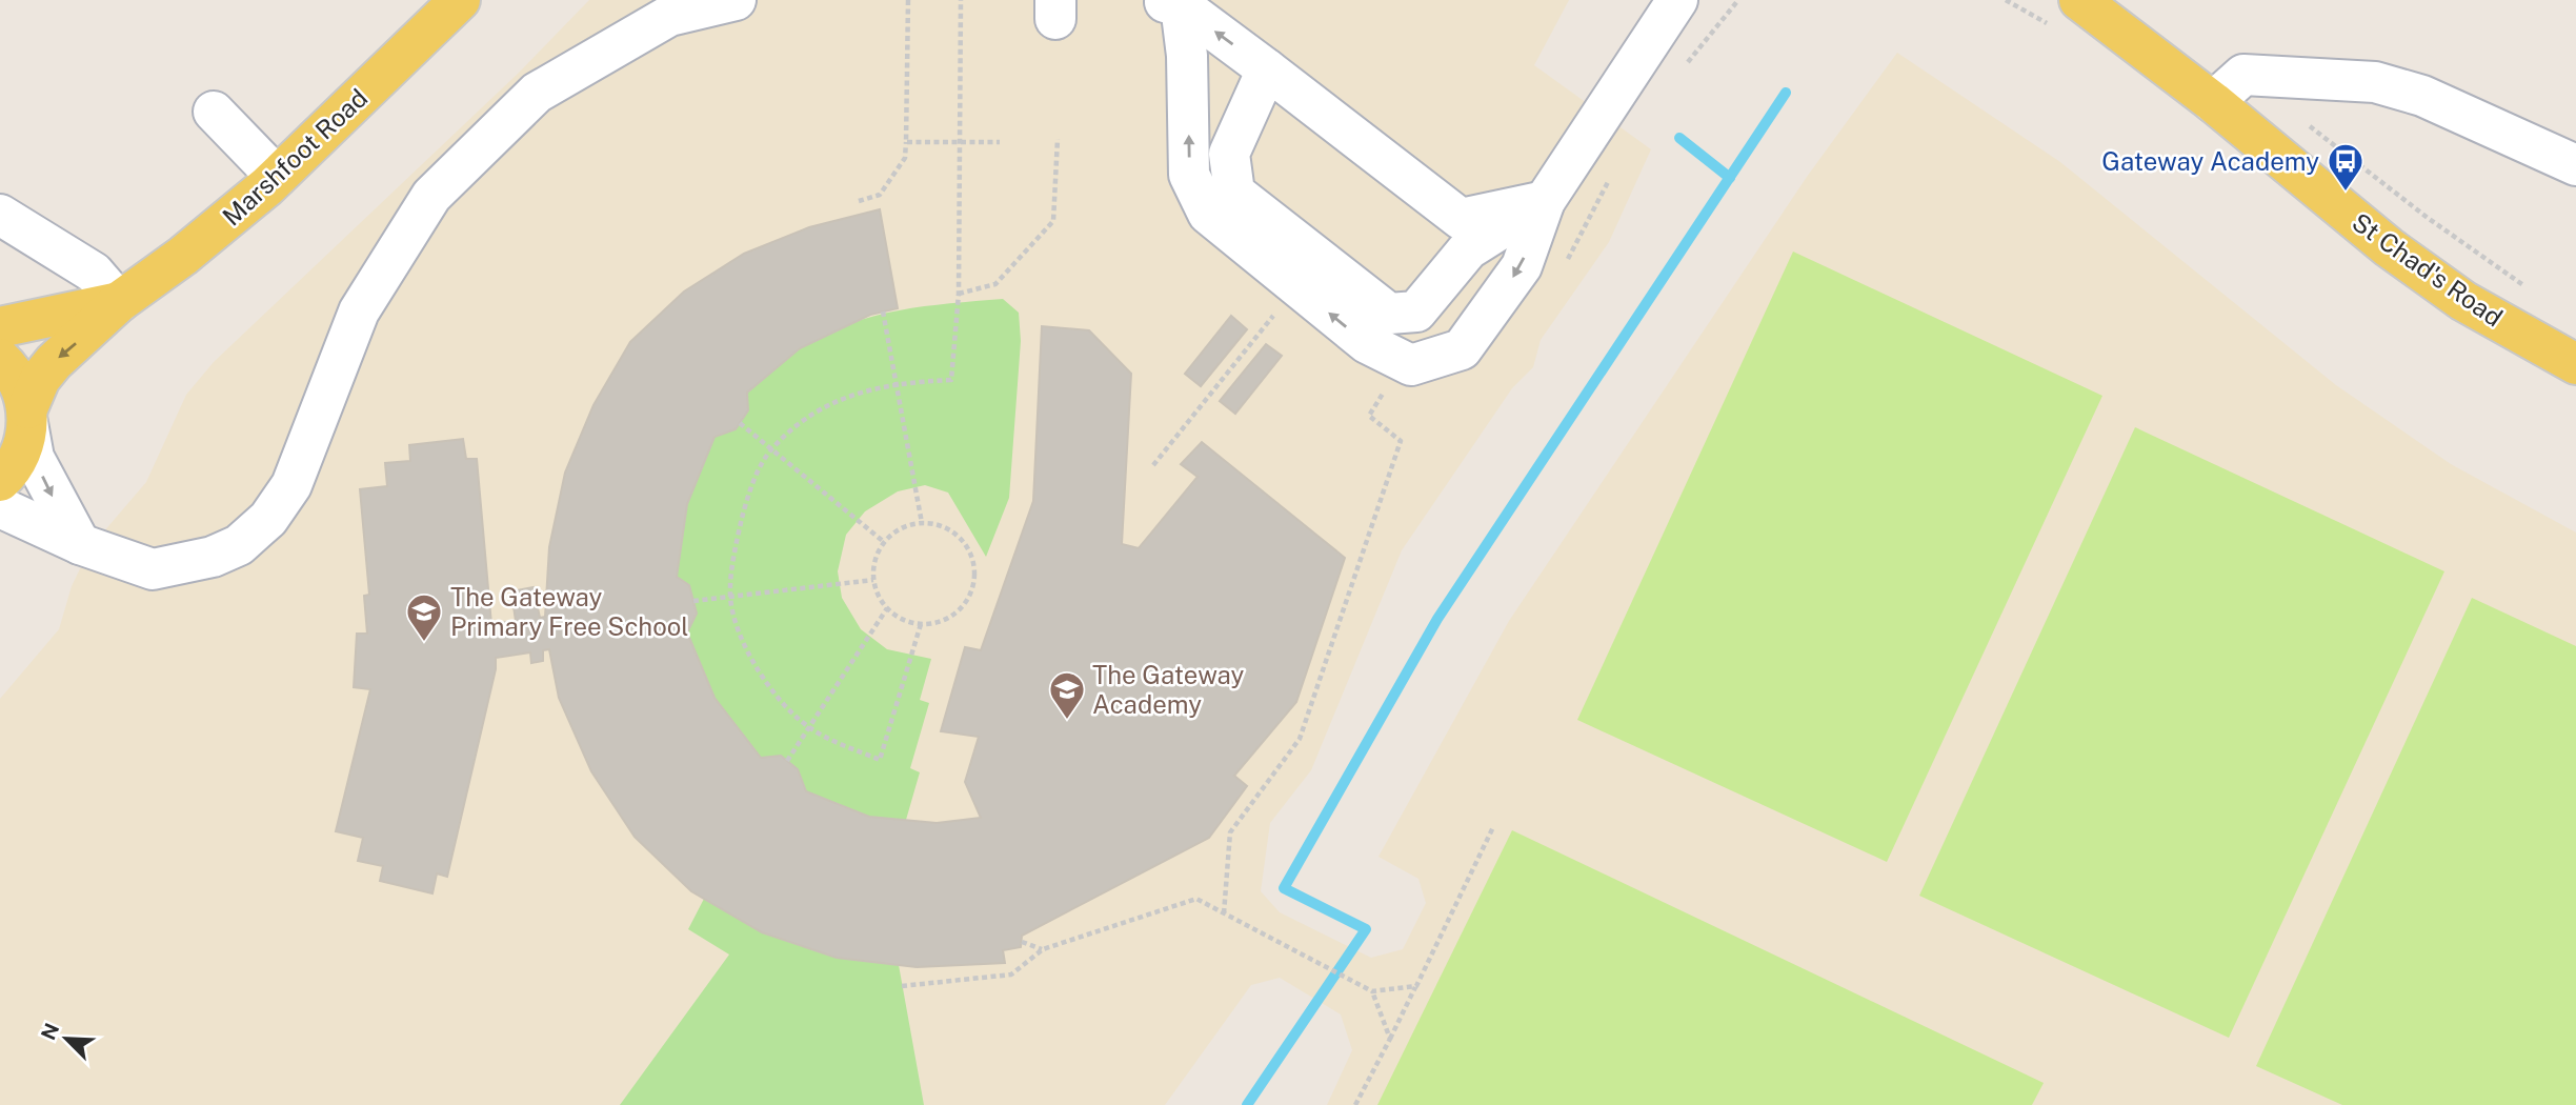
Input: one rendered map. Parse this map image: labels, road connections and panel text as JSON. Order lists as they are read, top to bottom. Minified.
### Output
{"streets":{"main road":["Marshfoot Road","St Chad's Road"]},"places":{"bus stop":["Gateway Academy"],"school or university":["The Gateway Primary Free School","The Gateway Academy"]},"north":"top left"}
